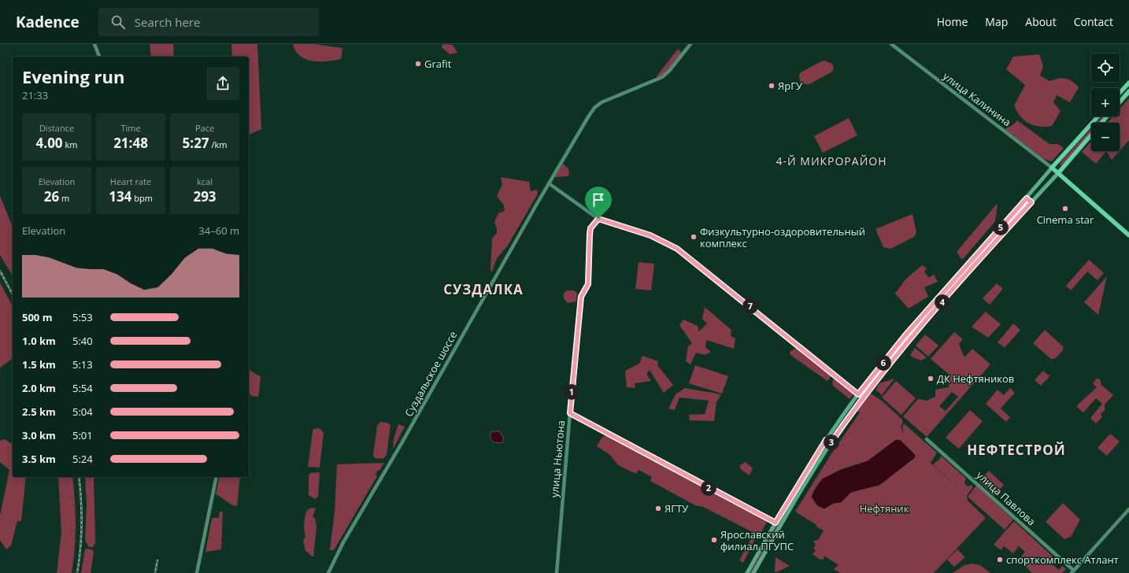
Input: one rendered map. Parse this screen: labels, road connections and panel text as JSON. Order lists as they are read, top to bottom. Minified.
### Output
{"streets":{"street":["улица Калинина","Суздальское шоссе","улица Ньютона","улица Павлова"]},"districts":["4-Й МИКРОРАЙОН","СУЗДАЛКА","НЕФТЕСТРОЙ"],"parks":["Нефтяник"],"places":["Grafit","ЯрГУ","Cinema star","Физкультурно-оздоровительный комплекс","ДК Нефтяников","ЯГТУ","Ярославский филиал ПГУПС","спорткомплекс Атлант"],"page":{"header":"Kadence","search":"Search here","nav":["Home","Map","About","Contact"],"map_buttons":["+","−"],"heading":["Evening run","21:33"],"stats":[["Distance","4.00 km"],["Time","21:48"],["Pace","5:27 /km"],["Elevation","26 m"],["Heart rate","134 bpm"],["kcal","293"]],"chart":["Elevation","34–60 m"],"pins":["5","4","7","6","1","3","2"],"list":[{"name":"500 m","note":"5:53"},{"name":"1.0 km","note":"5:40"},{"name":"1.5 km","note":"5:13"},{"name":"2.0 km","note":"5:54"},{"name":"2.5 km","note":"5:04"},{"name":"3.0 km","note":"5:01"},{"name":"3.5 km","note":"5:24"}]}}
